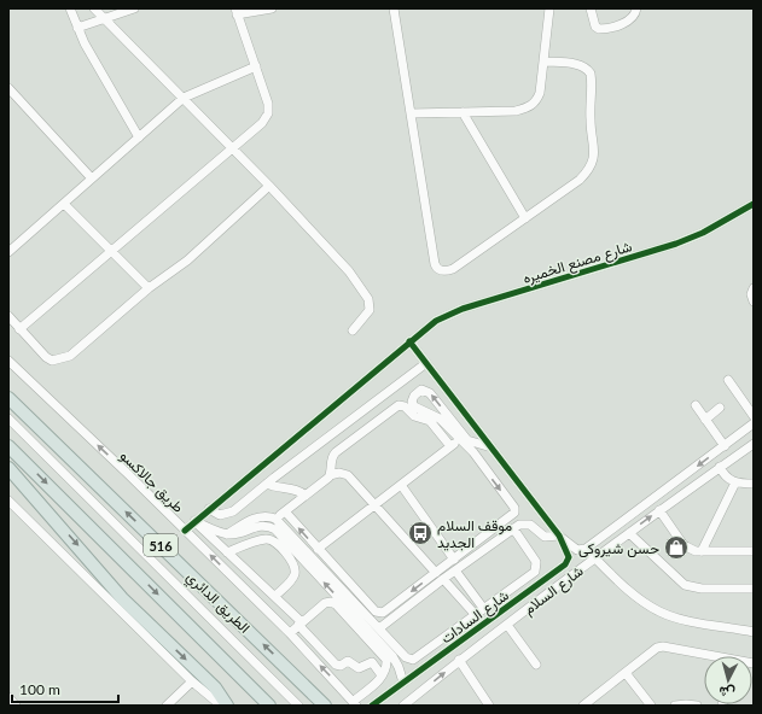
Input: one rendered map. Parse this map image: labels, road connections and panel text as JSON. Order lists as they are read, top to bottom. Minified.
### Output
{"streets":{"highway":["516","الطريق الدائري"],"street":["شارع مصنع الخميره","طريق جالاكسو","شارع السلام","شارع السادات"]},"crossings":[["شارع مصنع الخميره","طريق جالاكسو"],["شارع السلام","شارع السادات"]],"places":{"bus stop":["موقف السلام الجديد"],"shop":["حسن شيروكى"]},"scale_bar":"100 m","north":"bottom"}
